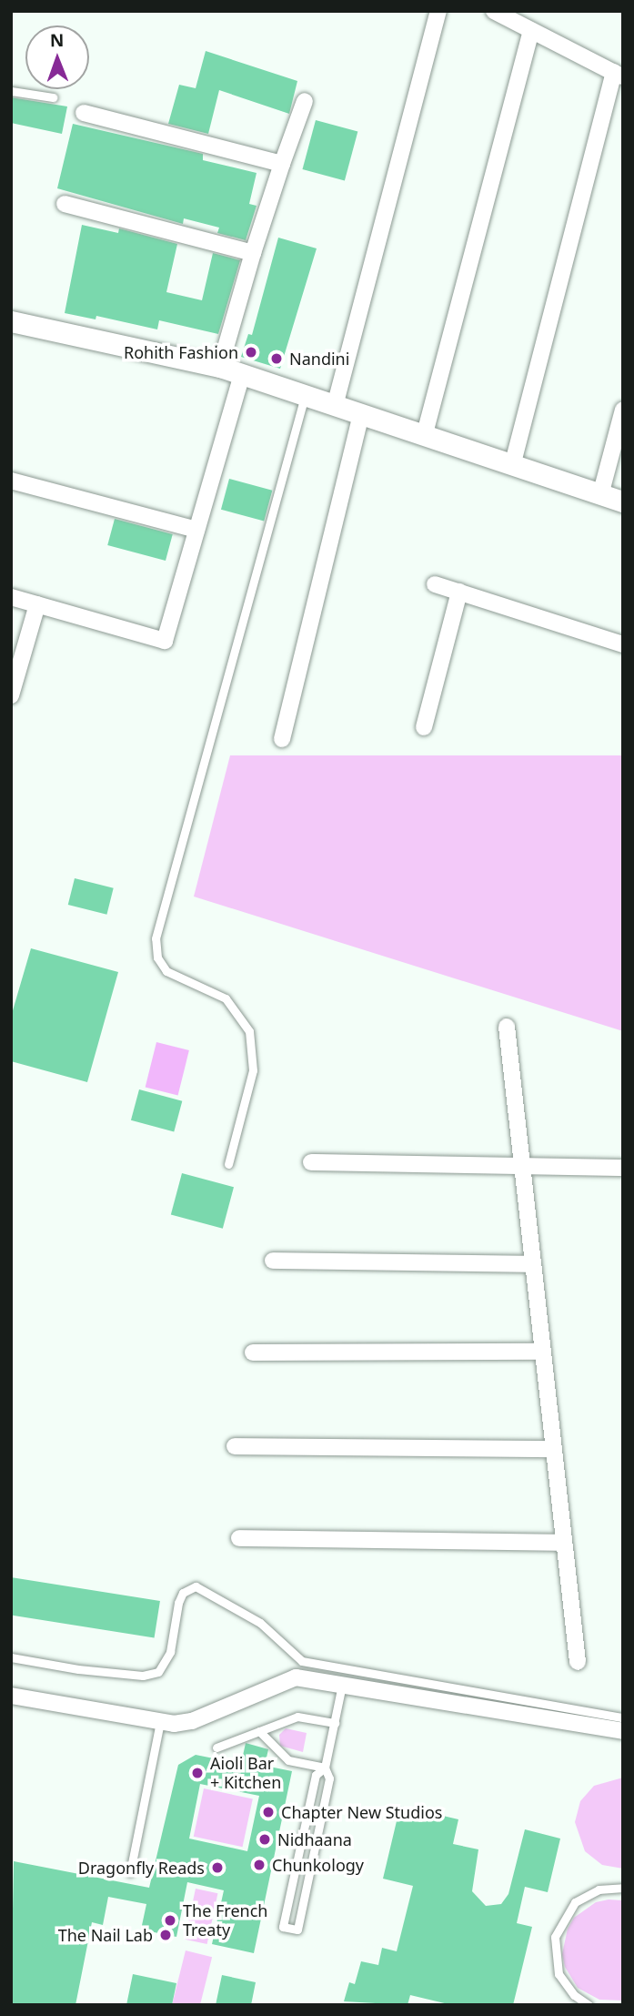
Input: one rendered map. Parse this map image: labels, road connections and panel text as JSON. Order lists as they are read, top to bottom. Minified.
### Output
{"places":["Rohith Fashion","Nandini","Aioli Bar + Kitchen","Chapter New Studios","Nidhaana","Chunkology","Dragonfly Reads","The French Treaty","The Nail Lab"],"north":"top"}
